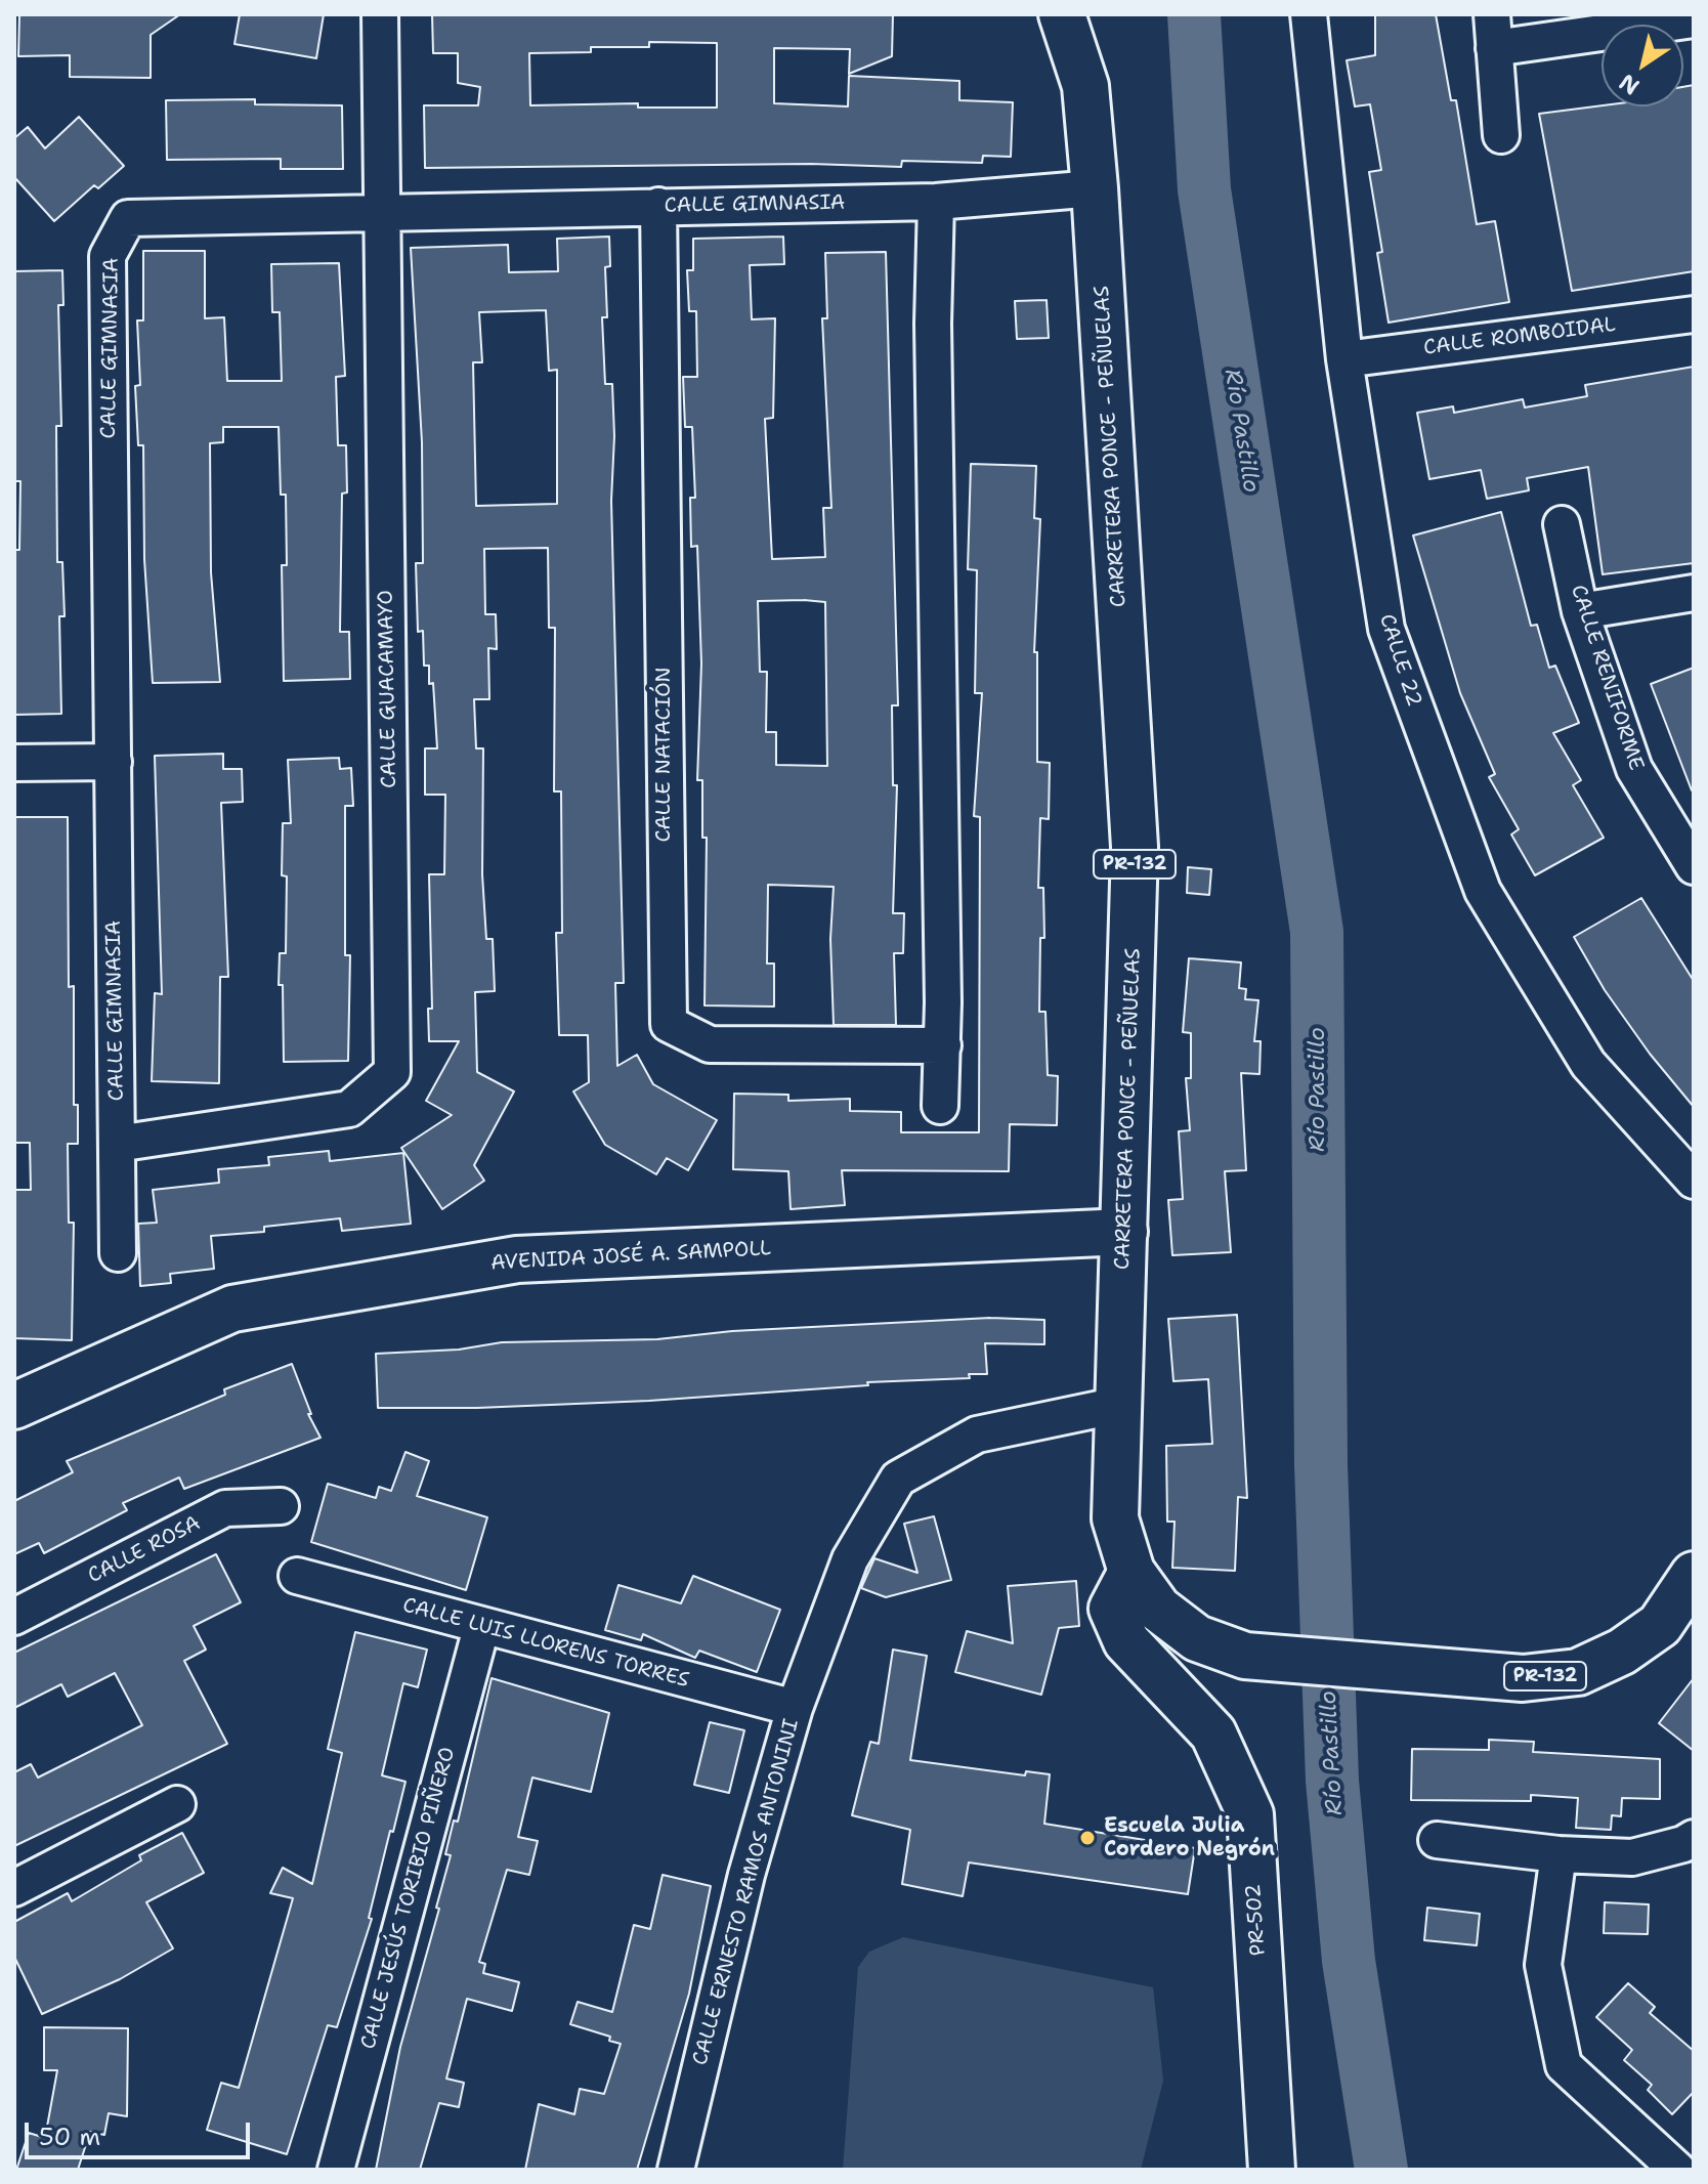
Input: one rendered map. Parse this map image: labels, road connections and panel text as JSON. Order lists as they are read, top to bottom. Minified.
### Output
{"streets":{"main road":["CARRETERA PONCE - PEÑUELAS","PR-132","AVENIDA JOSÉ A. SAMPOLL","PR-502"],"street":["CALLE GIMNASIA","CALLE ROMBOIDAL","CALLE 22","CALLE RENIFORME","CALLE GUACAMAYO","CALLE NATACIÓN","CALLE ROSA","CALLE LUIS LLORENS TORRES","CALLE ERNESTO RAMOS ANTONINI","CALLE JESÚS TORIBIO PIÑERO"]},"crossings":[["CALLE GIMNASIA","CARRETERA PONCE - PEÑUELAS"],["CALLE GIMNASIA","CALLE GUACAMAYO"],["CALLE GIMNASIA","CALLE NATACIÓN"],["CALLE ROMBOIDAL","CALLE 22"],["CARRETERA PONCE - PEÑUELAS","AVENIDA JOSÉ A. SAMPOLL"],["CARRETERA PONCE - PEÑUELAS","CALLE ERNESTO RAMOS ANTONINI"],["CARRETERA PONCE - PEÑUELAS","PR-502"],["CALLE LUIS LLORENS TORRES","CALLE ERNESTO RAMOS ANTONINI"],["CALLE LUIS LLORENS TORRES","CALLE JESÚS TORIBIO PIÑERO"]],"water":["Río Pastillo"],"places":["Escuela Julia Cordero Negrón"],"scale_bar":"50 m","north":"bottom left"}
